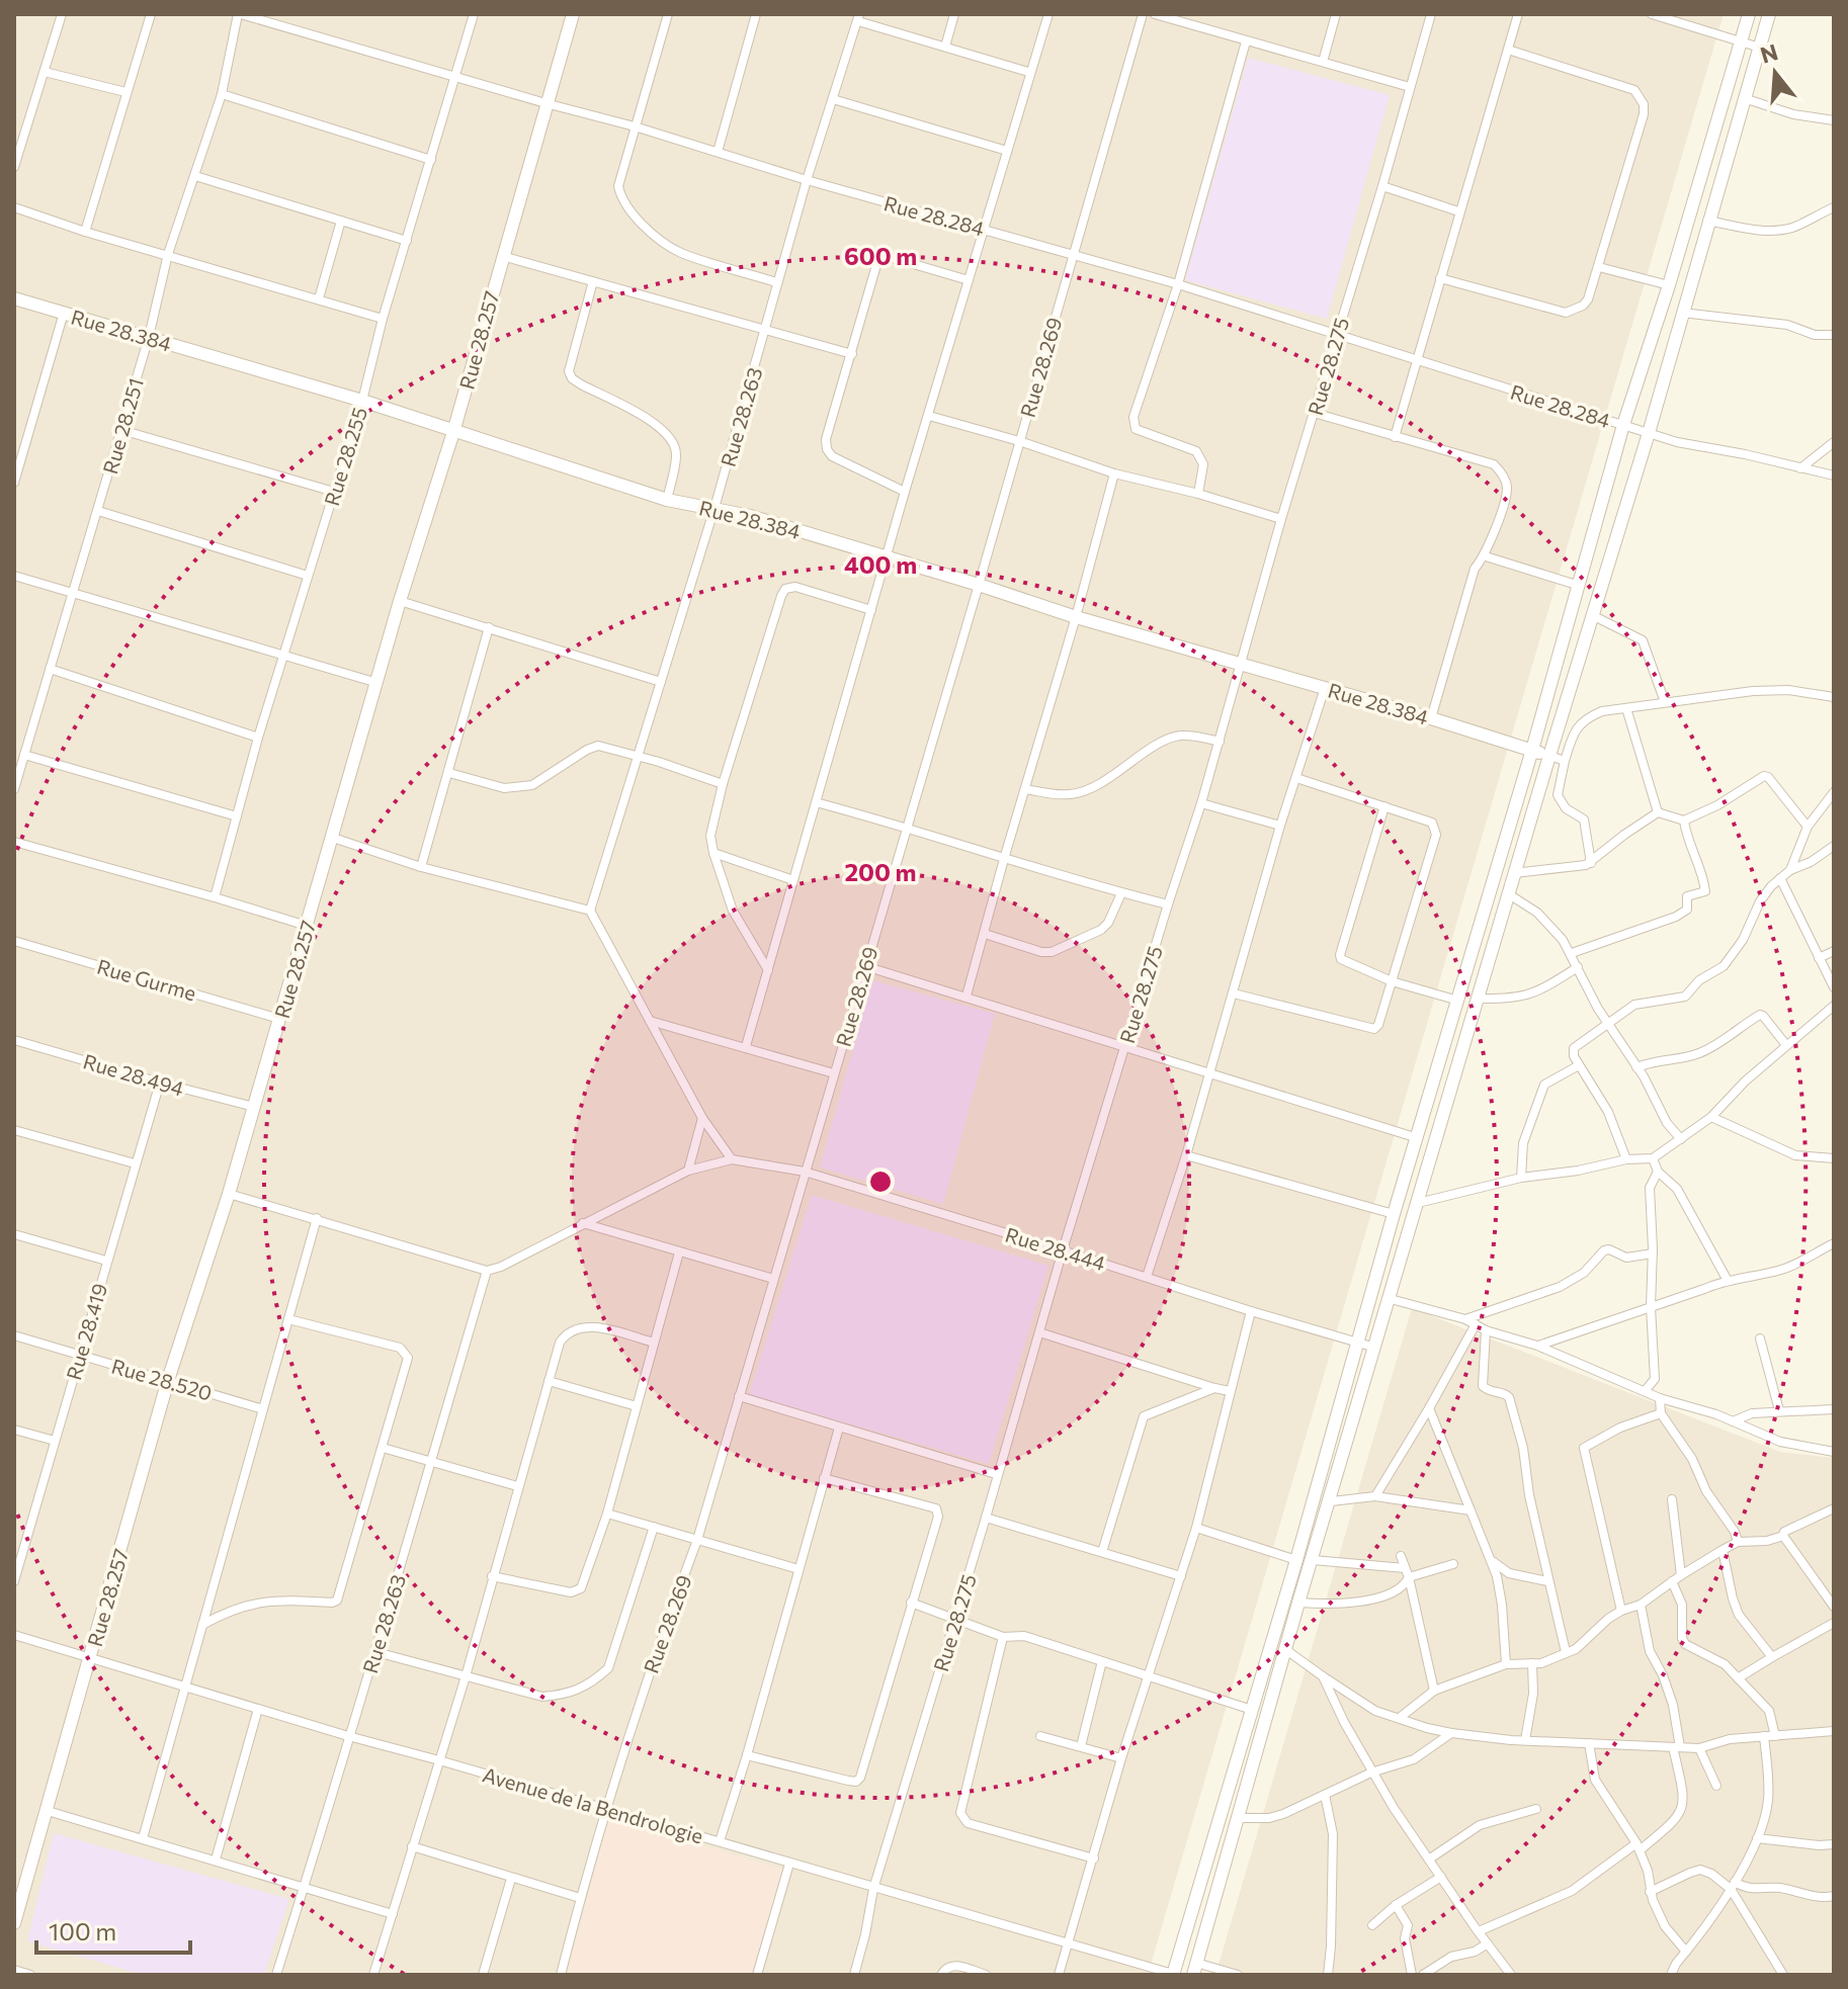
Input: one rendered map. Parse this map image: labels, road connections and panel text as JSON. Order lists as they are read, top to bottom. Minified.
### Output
{"streets":{"main road":["Rue 28.384","Rue 28.257"],"street":["Rue 28.284","Rue 28.275","Rue 28.269","Rue 28.263","Rue 28.251","Rue 28.255","Rue Gurme","Rue 28.494","Rue 28.444","Rue 28.419","Rue 28.520","Avenue de la Bendrologie"]},"crossings":[["Rue 28.284","Rue 28.257"],["Rue 28.284","Rue 28.275"],["Rue 28.284","Rue 28.269"],["Rue 28.284","Rue 28.263"],["Rue 28.284","Rue 28.251"],["Rue 28.284","Rue 28.255"],["Rue 28.384","Rue 28.257"],["Rue 28.384","Rue 28.275"],["Rue 28.384","Rue 28.269"],["Rue 28.384","Rue 28.263"],["Rue 28.384","Rue 28.251"],["Rue 28.384","Rue 28.255"],["Rue 28.257","Rue Gurme"],["Rue 28.257","Rue 28.494"],["Rue 28.257","Rue 28.520"],["Rue 28.257","Avenue de la Bendrologie"],["Rue 28.275","Rue 28.444"],["Rue 28.275","Avenue de la Bendrologie"],["Rue 28.269","Rue 28.444"],["Rue 28.269","Avenue de la Bendrologie"],["Rue 28.263","Avenue de la Bendrologie"],["Rue 28.494","Rue 28.419"],["Rue 28.419","Rue 28.520"]],"scale_bar":"100 m","north":"top","rings":["600 m","400 m","200 m"]}
